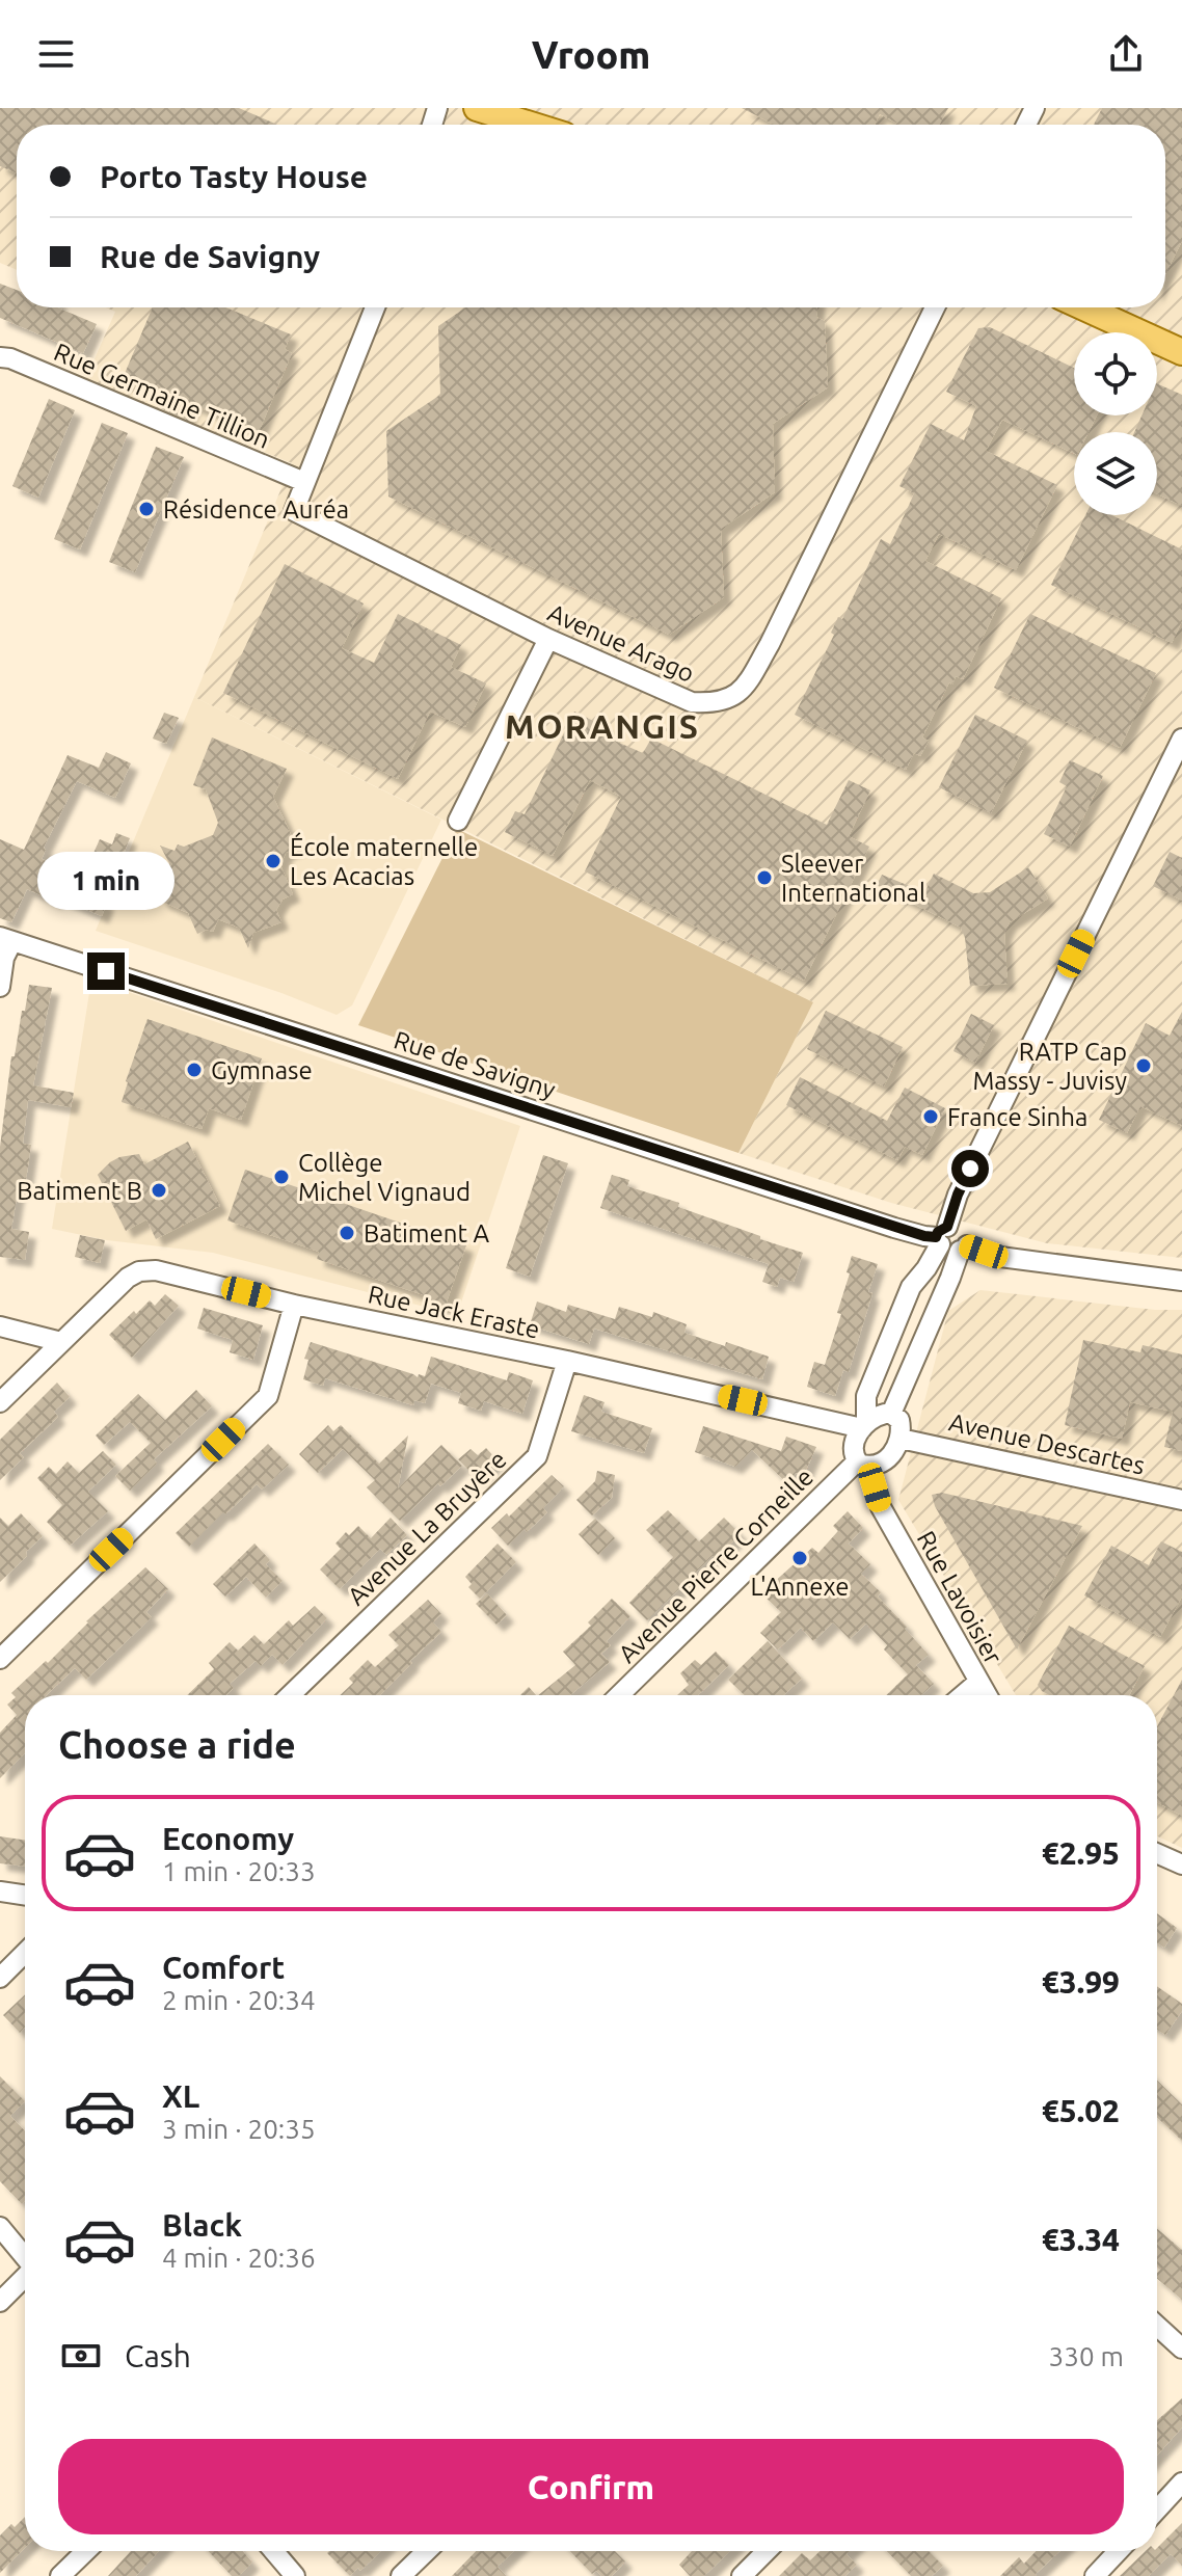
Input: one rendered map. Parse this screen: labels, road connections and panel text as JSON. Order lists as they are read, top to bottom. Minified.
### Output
{"streets":{"street":["Rue Germaine Tillion","Avenue Arago","Rue de Savigny","Rue Jack Eraste","Avenue Descartes","Avenue La Bruyère","Avenue Pierre Corneille","Rue Lavoisier"]},"crossings":[["Rue Germaine Tillion","Avenue Arago"],["Rue Jack Eraste","Avenue Descartes"],["Rue Jack Eraste","Avenue La Bruyère"],["Rue Jack Eraste","Avenue Pierre Corneille"],["Rue Jack Eraste","Rue Lavoisier"],["Avenue Descartes","Avenue Pierre Corneille"],["Avenue Descartes","Rue Lavoisier"],["Avenue Pierre Corneille","Rue Lavoisier"]],"districts":["MORANGIS"],"places":["Résidence Auréa","École maternelle Les Acacias","Sleever International","RATP Cap Massy - Juvisy","Gymnase","France Sinha","Collège Michel Vignaud","Batiment B","Batiment A","L'Annexe"],"page":{"header":"Vroom","banner":["Porto Tasty House","Rue de Savigny"],"bubble":"1 min","heading":"Choose a ride","list":[{"name":"Economy","note":"1 min · 20:33","value":"€2.95"},{"name":"Comfort","note":"2 min · 20:34","value":"€3.99"},{"name":"XL","note":"3 min · 20:35","value":"€5.02"},{"name":"Black","note":"4 min · 20:36","value":"€3.34"}],"pay":["Cash","330 m"],"buttons":"Confirm"}}
